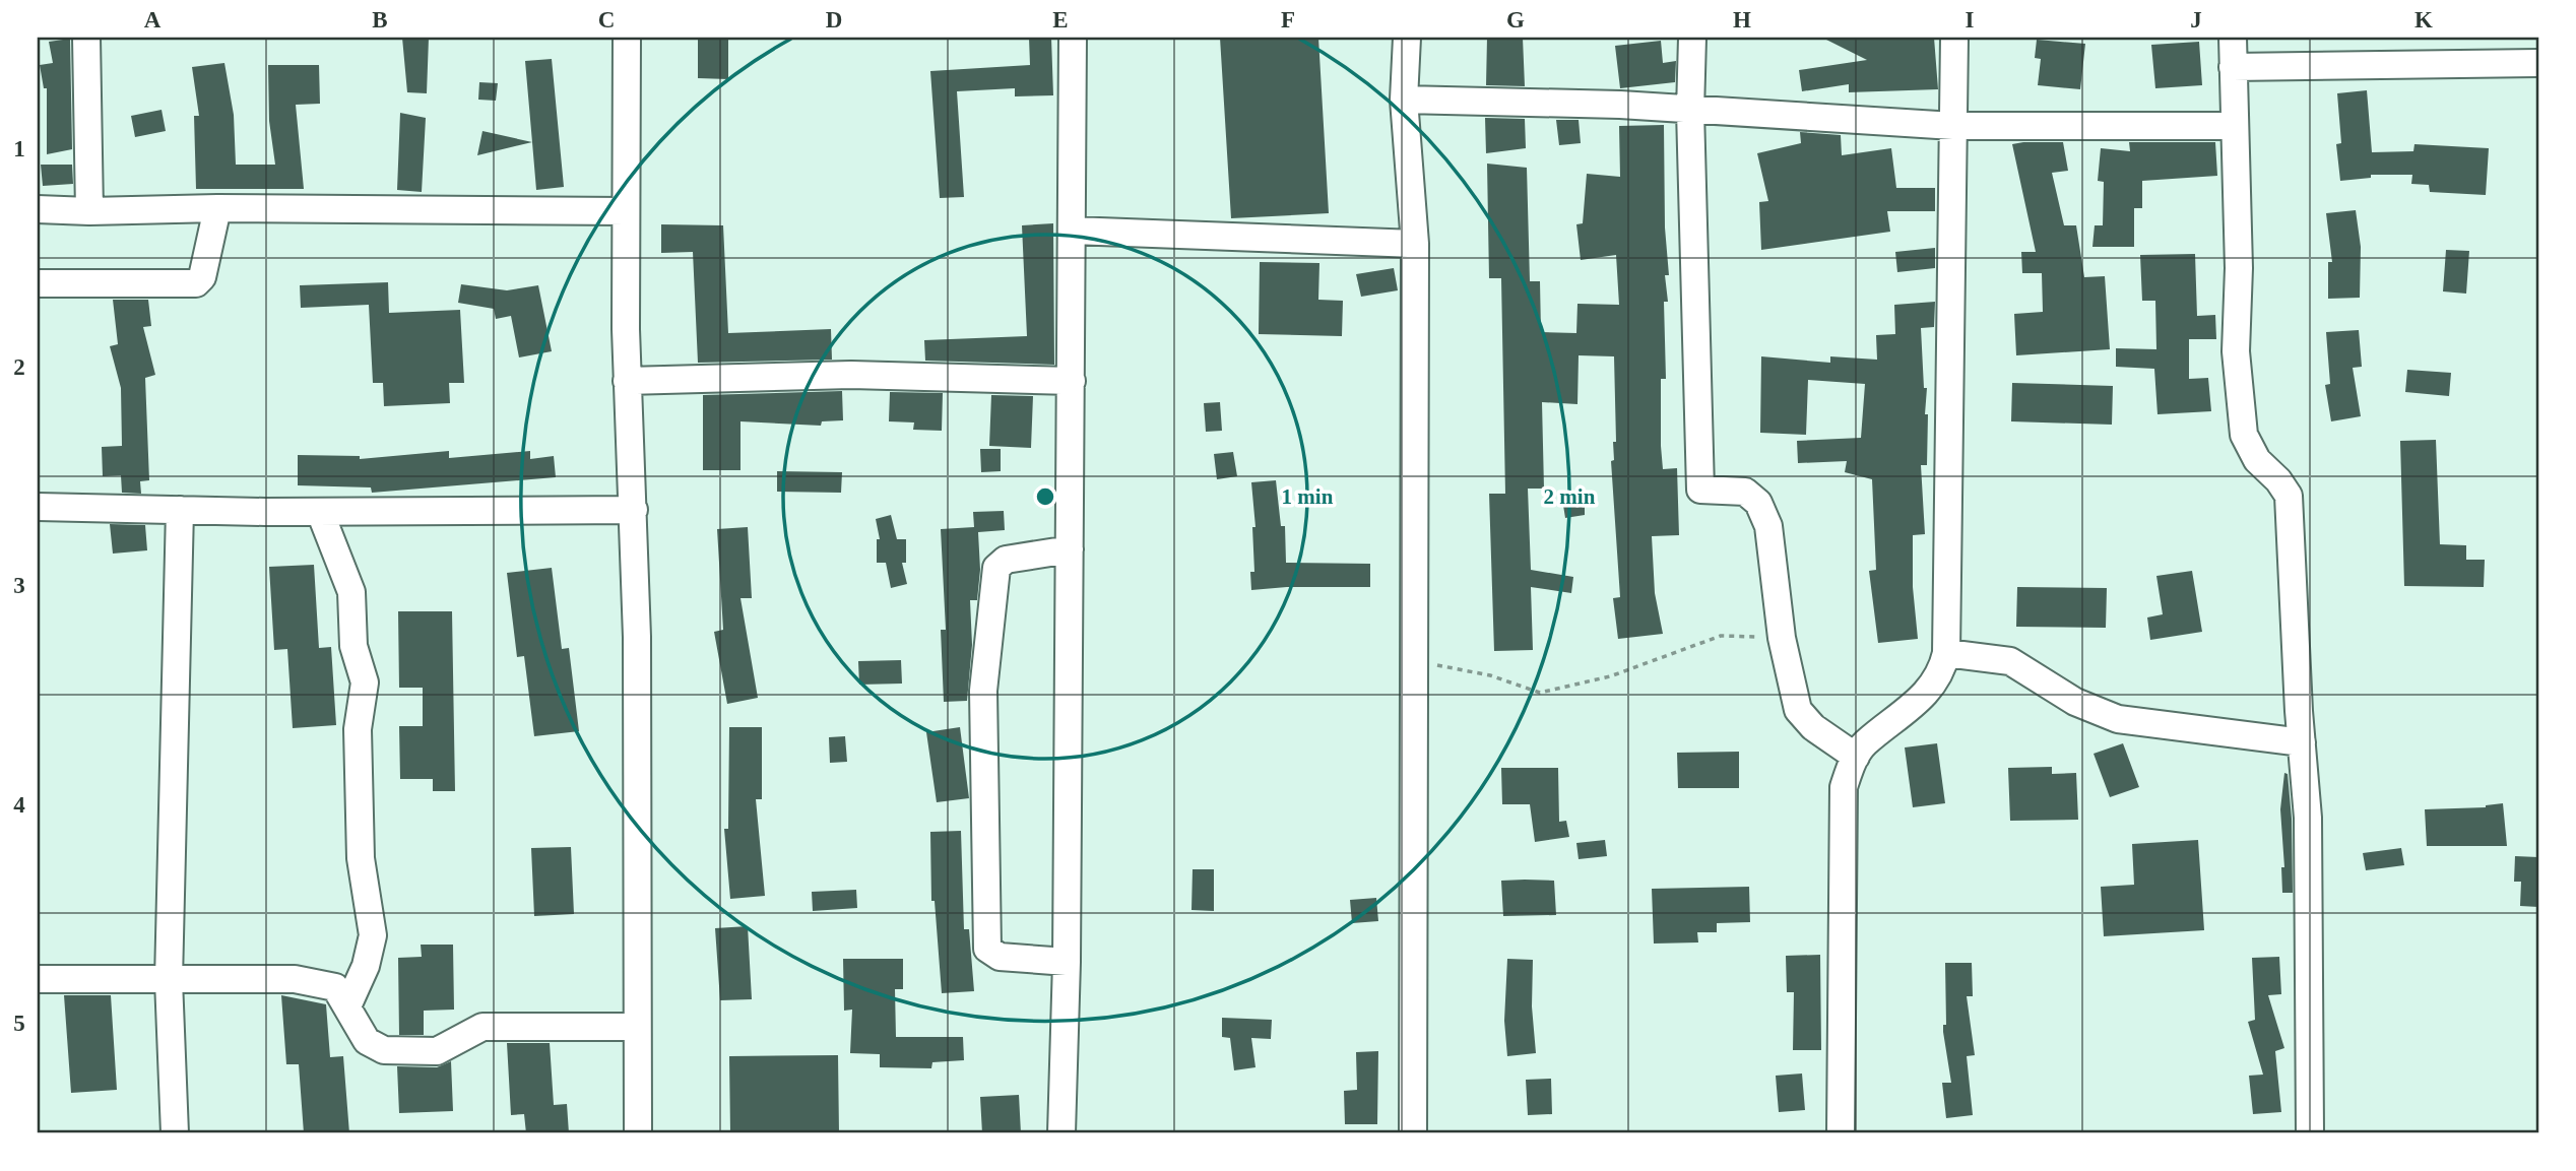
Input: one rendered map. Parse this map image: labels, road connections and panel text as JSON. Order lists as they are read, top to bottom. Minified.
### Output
{"grid":{"columns":["A","B","C","D","E","F","G","H","I","J","K"],"rows":["1","2","3","4","5"]},"rings":["1 min","2 min"]}
